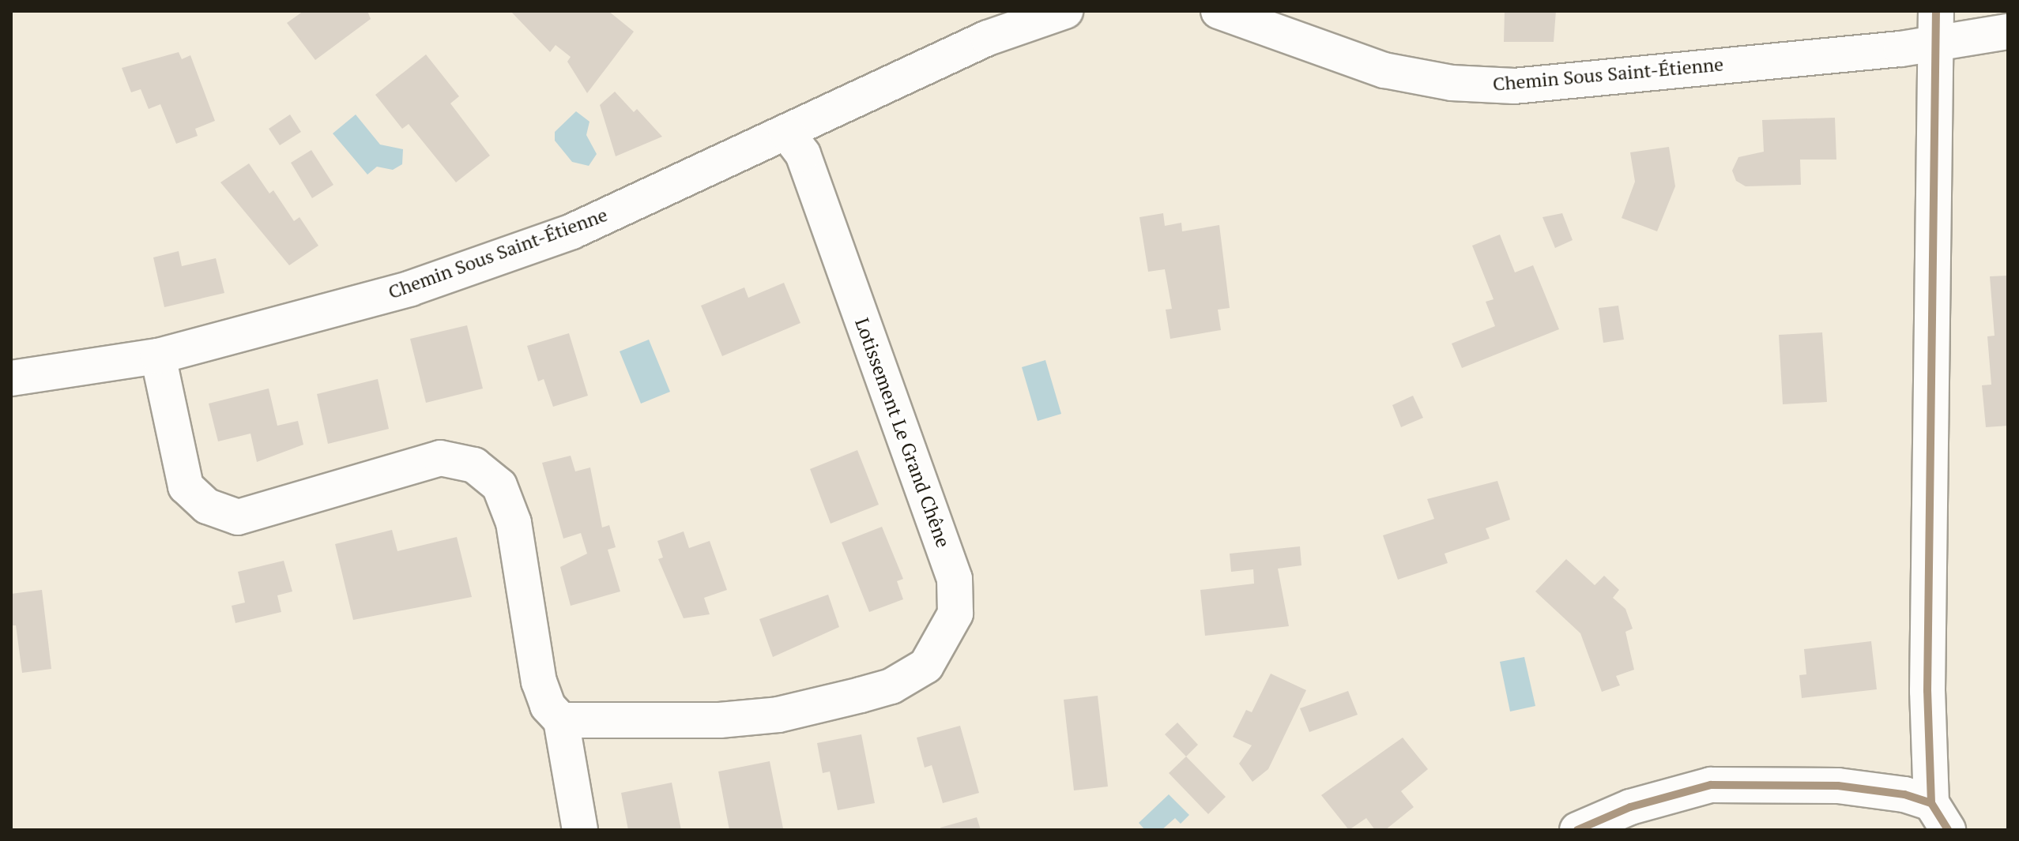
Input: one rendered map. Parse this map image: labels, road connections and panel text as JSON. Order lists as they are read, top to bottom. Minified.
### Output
{"streets":{"street":["Chemin Sous Saint-Étienne","Lotissement Le Grand Chêne"]},"crossings":[["Chemin Sous Saint-Étienne","Lotissement Le Grand Chêne"]]}
